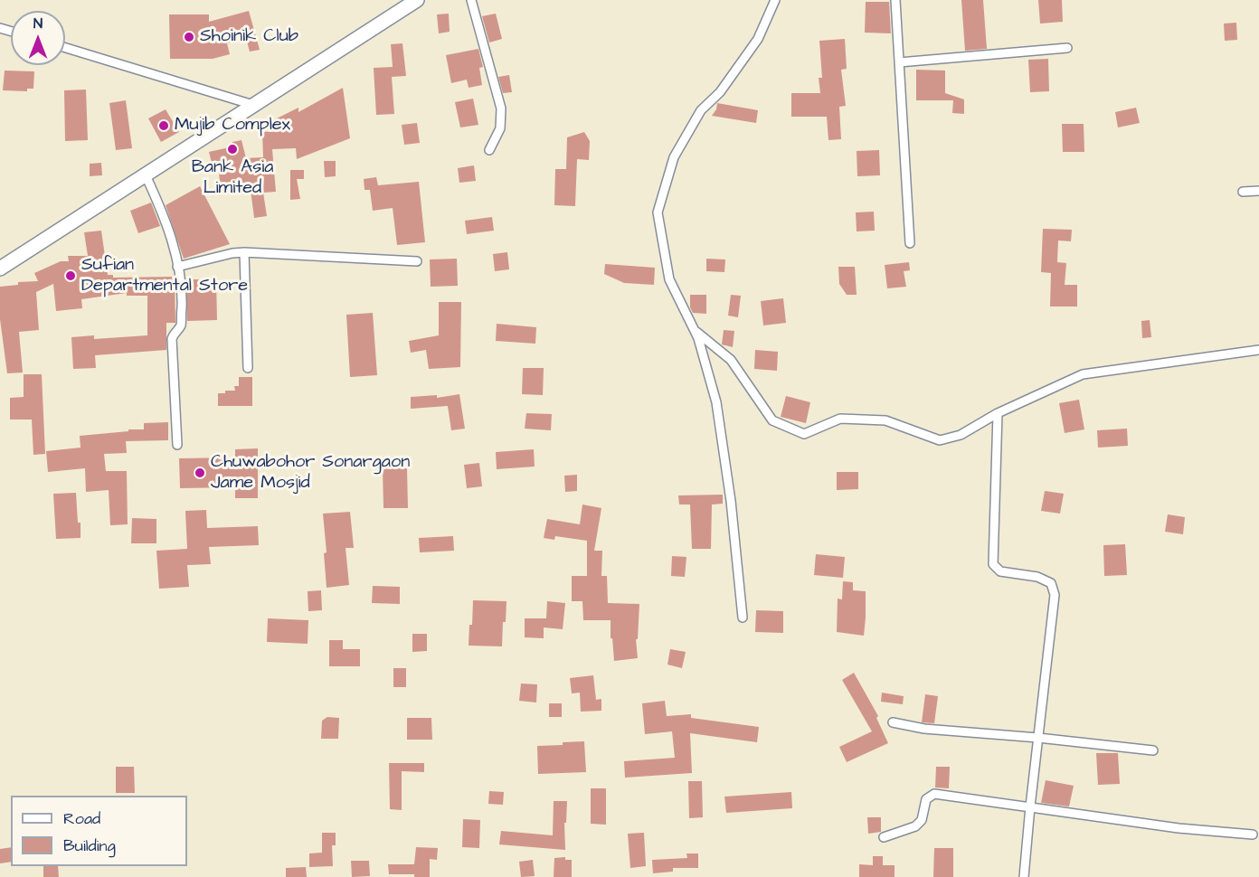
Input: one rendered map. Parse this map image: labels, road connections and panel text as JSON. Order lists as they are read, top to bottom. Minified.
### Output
{"places":["Shoinik Club","Mujib Complex","Bank Asia Limited","Sufian Departmental Store","Chuwabohor Sonargaon Jame Mosjid"],"legend":["Road","Building"],"north":"top"}
